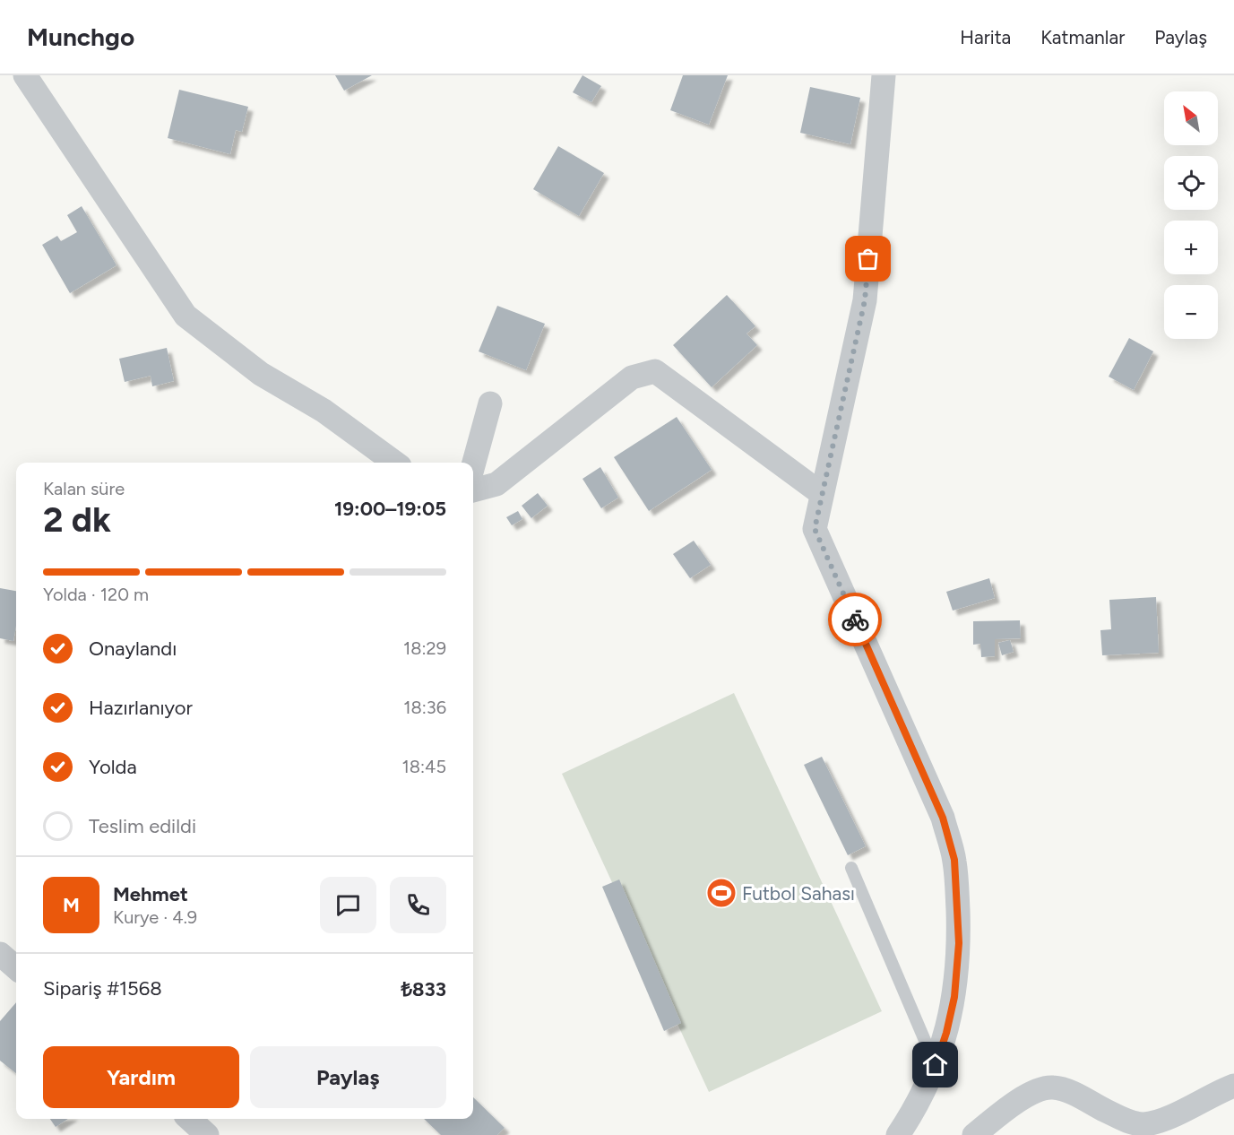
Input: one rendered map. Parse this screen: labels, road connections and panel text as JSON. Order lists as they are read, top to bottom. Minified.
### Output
{"places":{"sports":["Futbol Sahası"]},"north":"top left","page":{"header":"Munchgo","nav":["Harita","Katmanlar","Paylaş"],"map_buttons":["+","−"],"heading":["2 dk","Kalan süre","19:00–19:05"],"panel":["Mehmet","Kurye · 4.9","Sipariş #1568","₺833"],"bar":"Yolda · 120 m","list":[["Onaylandı","18:29"],["Hazırlanıyor","18:36"],["Yolda","18:45"],"Teslim edildi"],"round":"M","buttons":["Yardım","Paylaş"]}}
